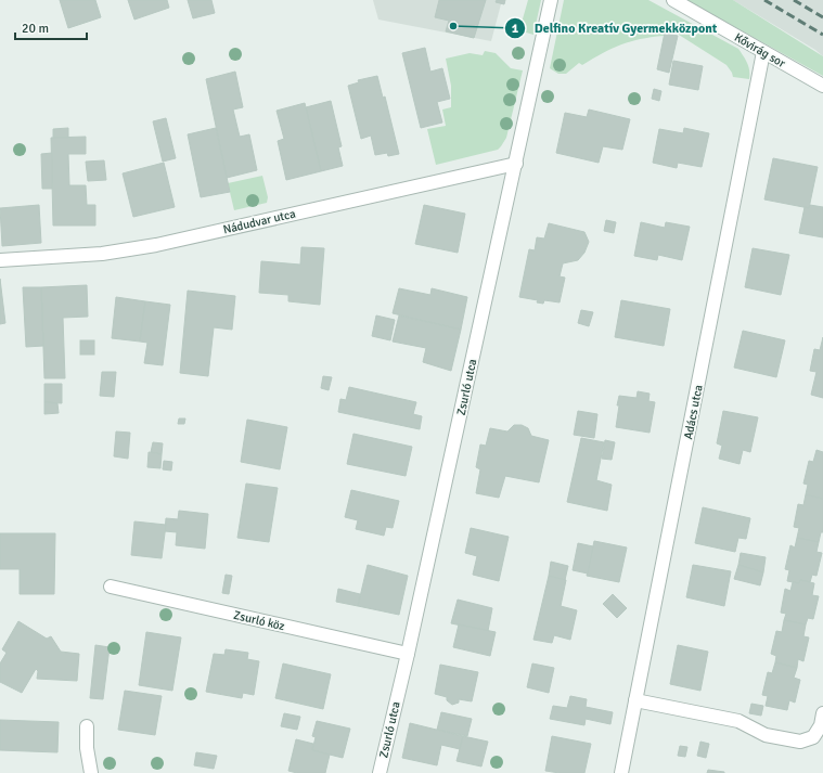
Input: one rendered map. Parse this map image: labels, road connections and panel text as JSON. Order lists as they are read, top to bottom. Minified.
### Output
{"streets":{"street":["Kővirág sor","Nádudvar utca","Zsurló utca","Adács utca","Zsurló köz"]},"crossings":[["Kővirág sor","Adács utca"],["Nádudvar utca","Zsurló utca"],["Zsurló utca","Zsurló köz"]],"places":["Delfino Kreatív Gyermekközpont"],"scale_bar":"20 m"}
